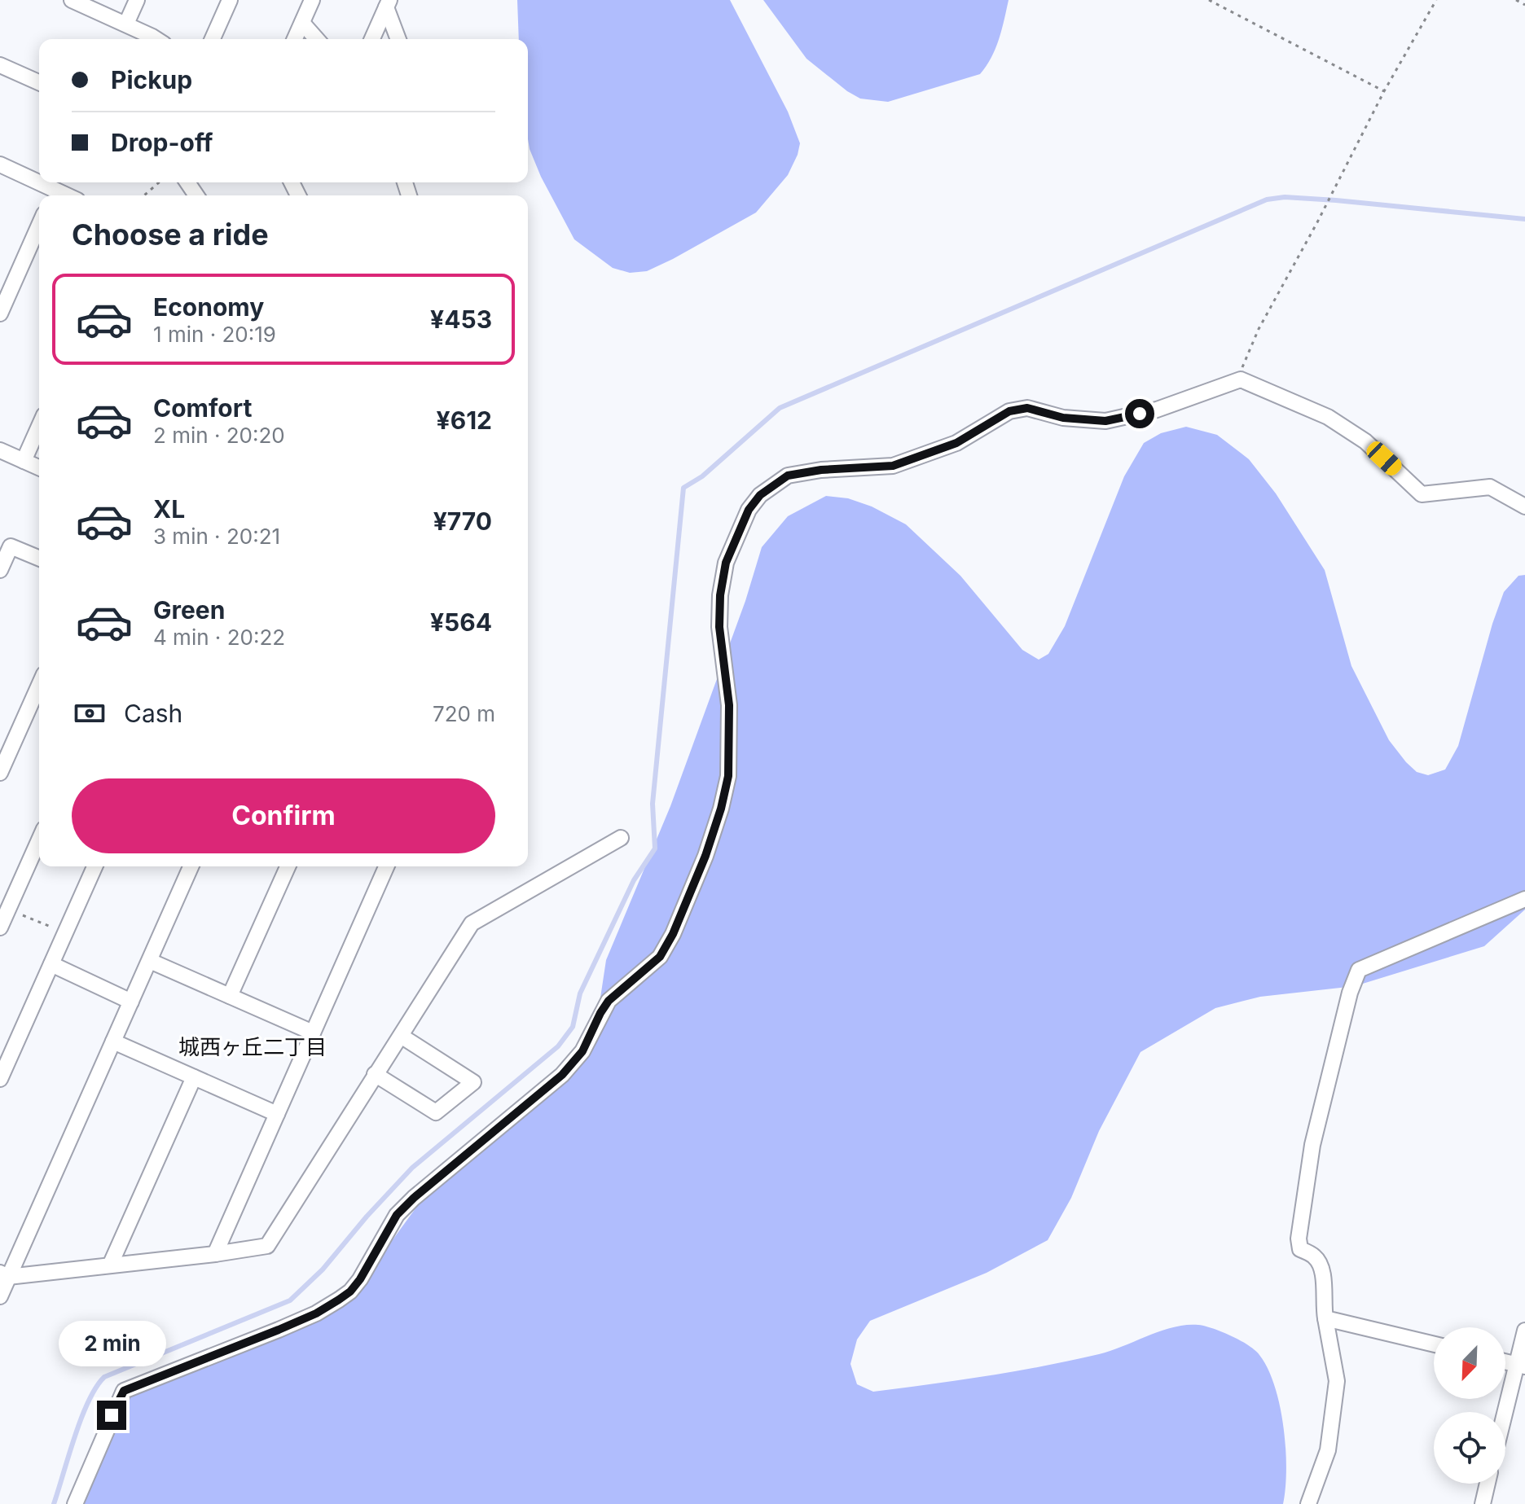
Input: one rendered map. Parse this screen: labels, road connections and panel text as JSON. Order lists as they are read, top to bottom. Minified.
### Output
{"districts":["城西ヶ丘二丁目"],"north":"bottom left","page":{"banner":["Pickup","Drop-off"],"heading":"Choose a ride","list":[{"name":"Economy","note":"1 min · 20:19","value":"¥453"},{"name":"Comfort","note":"2 min · 20:20","value":"¥612"},{"name":"XL","note":"3 min · 20:21","value":"¥770"},{"name":"Green","note":"4 min · 20:22","value":"¥564"}],"pay":["Cash","720 m"],"buttons":"Confirm","bubble":"2 min"}}
